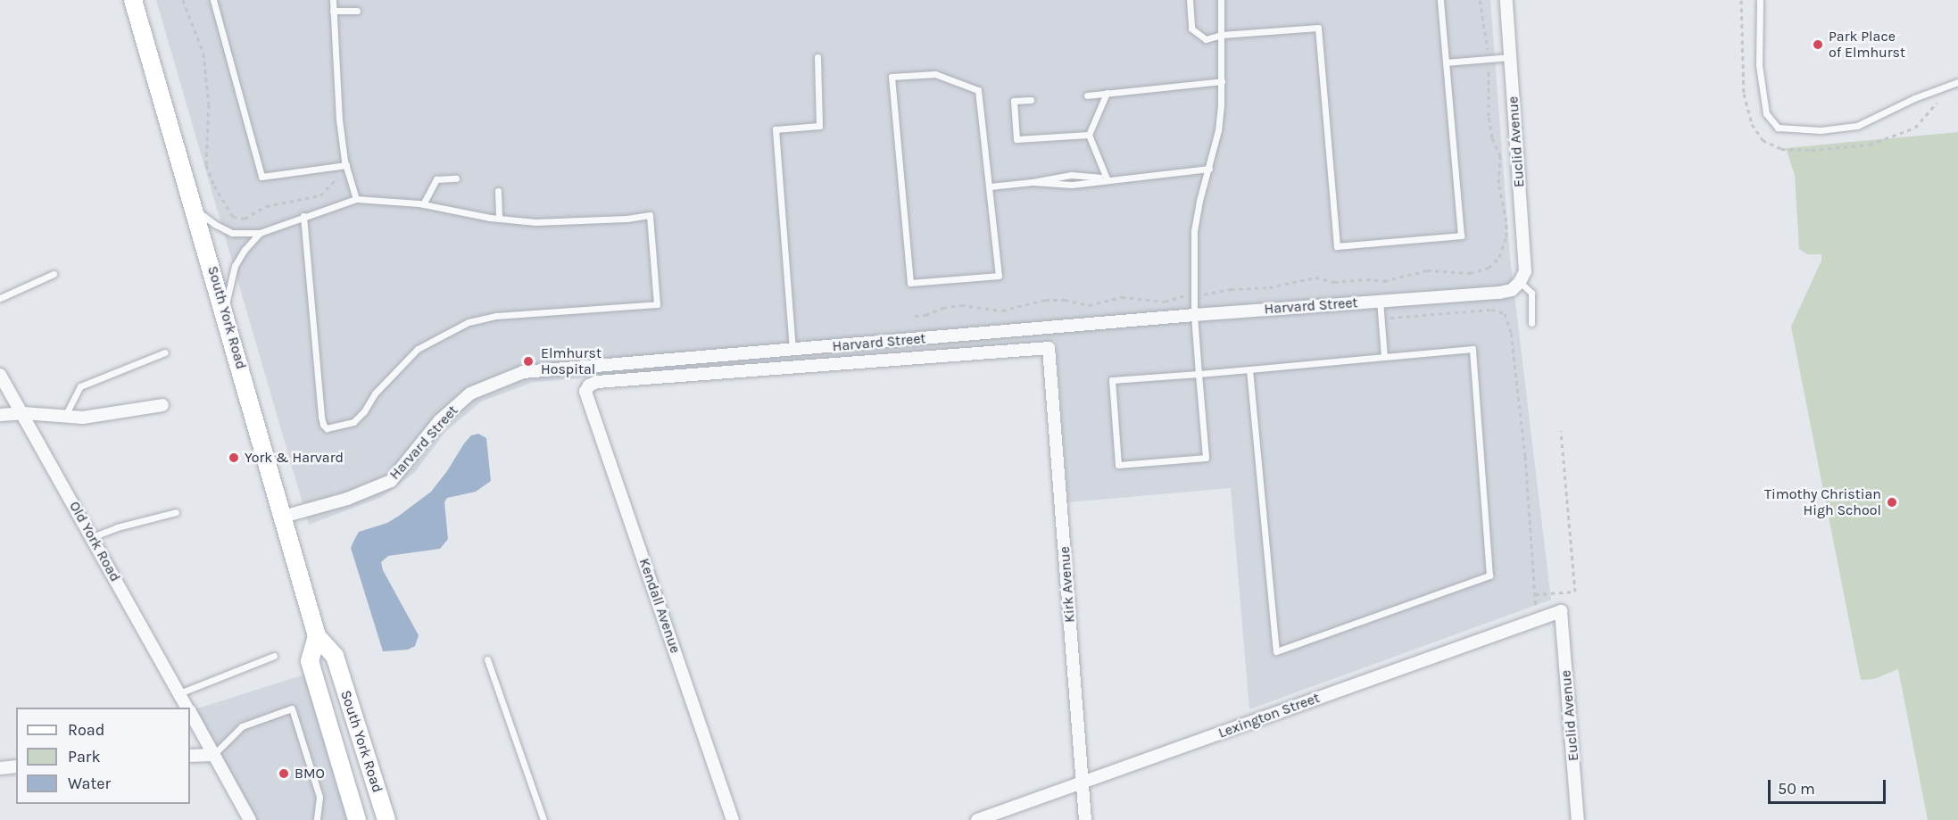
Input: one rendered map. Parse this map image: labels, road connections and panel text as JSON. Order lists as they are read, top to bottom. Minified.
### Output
{"streets":{"main road":["South York Road"],"street":["Euclid Avenue","Harvard Street","Old York Road","Kirk Avenue","Kendall Avenue","Lexington Street"]},"crossings":[["Euclid Avenue","Harvard Street"],["Euclid Avenue","Lexington Street"],["Harvard Street","South York Road"],["Harvard Street","Kirk Avenue"],["Harvard Street","Kendall Avenue"],["Kirk Avenue","Lexington Street"]],"places":["Park Place of Elmhurst","Elmhurst Hospital","York & Harvard","Timothy Christian High School","BMO"],"legend":["Road","Park","Water"],"scale_bar":"50 m"}
